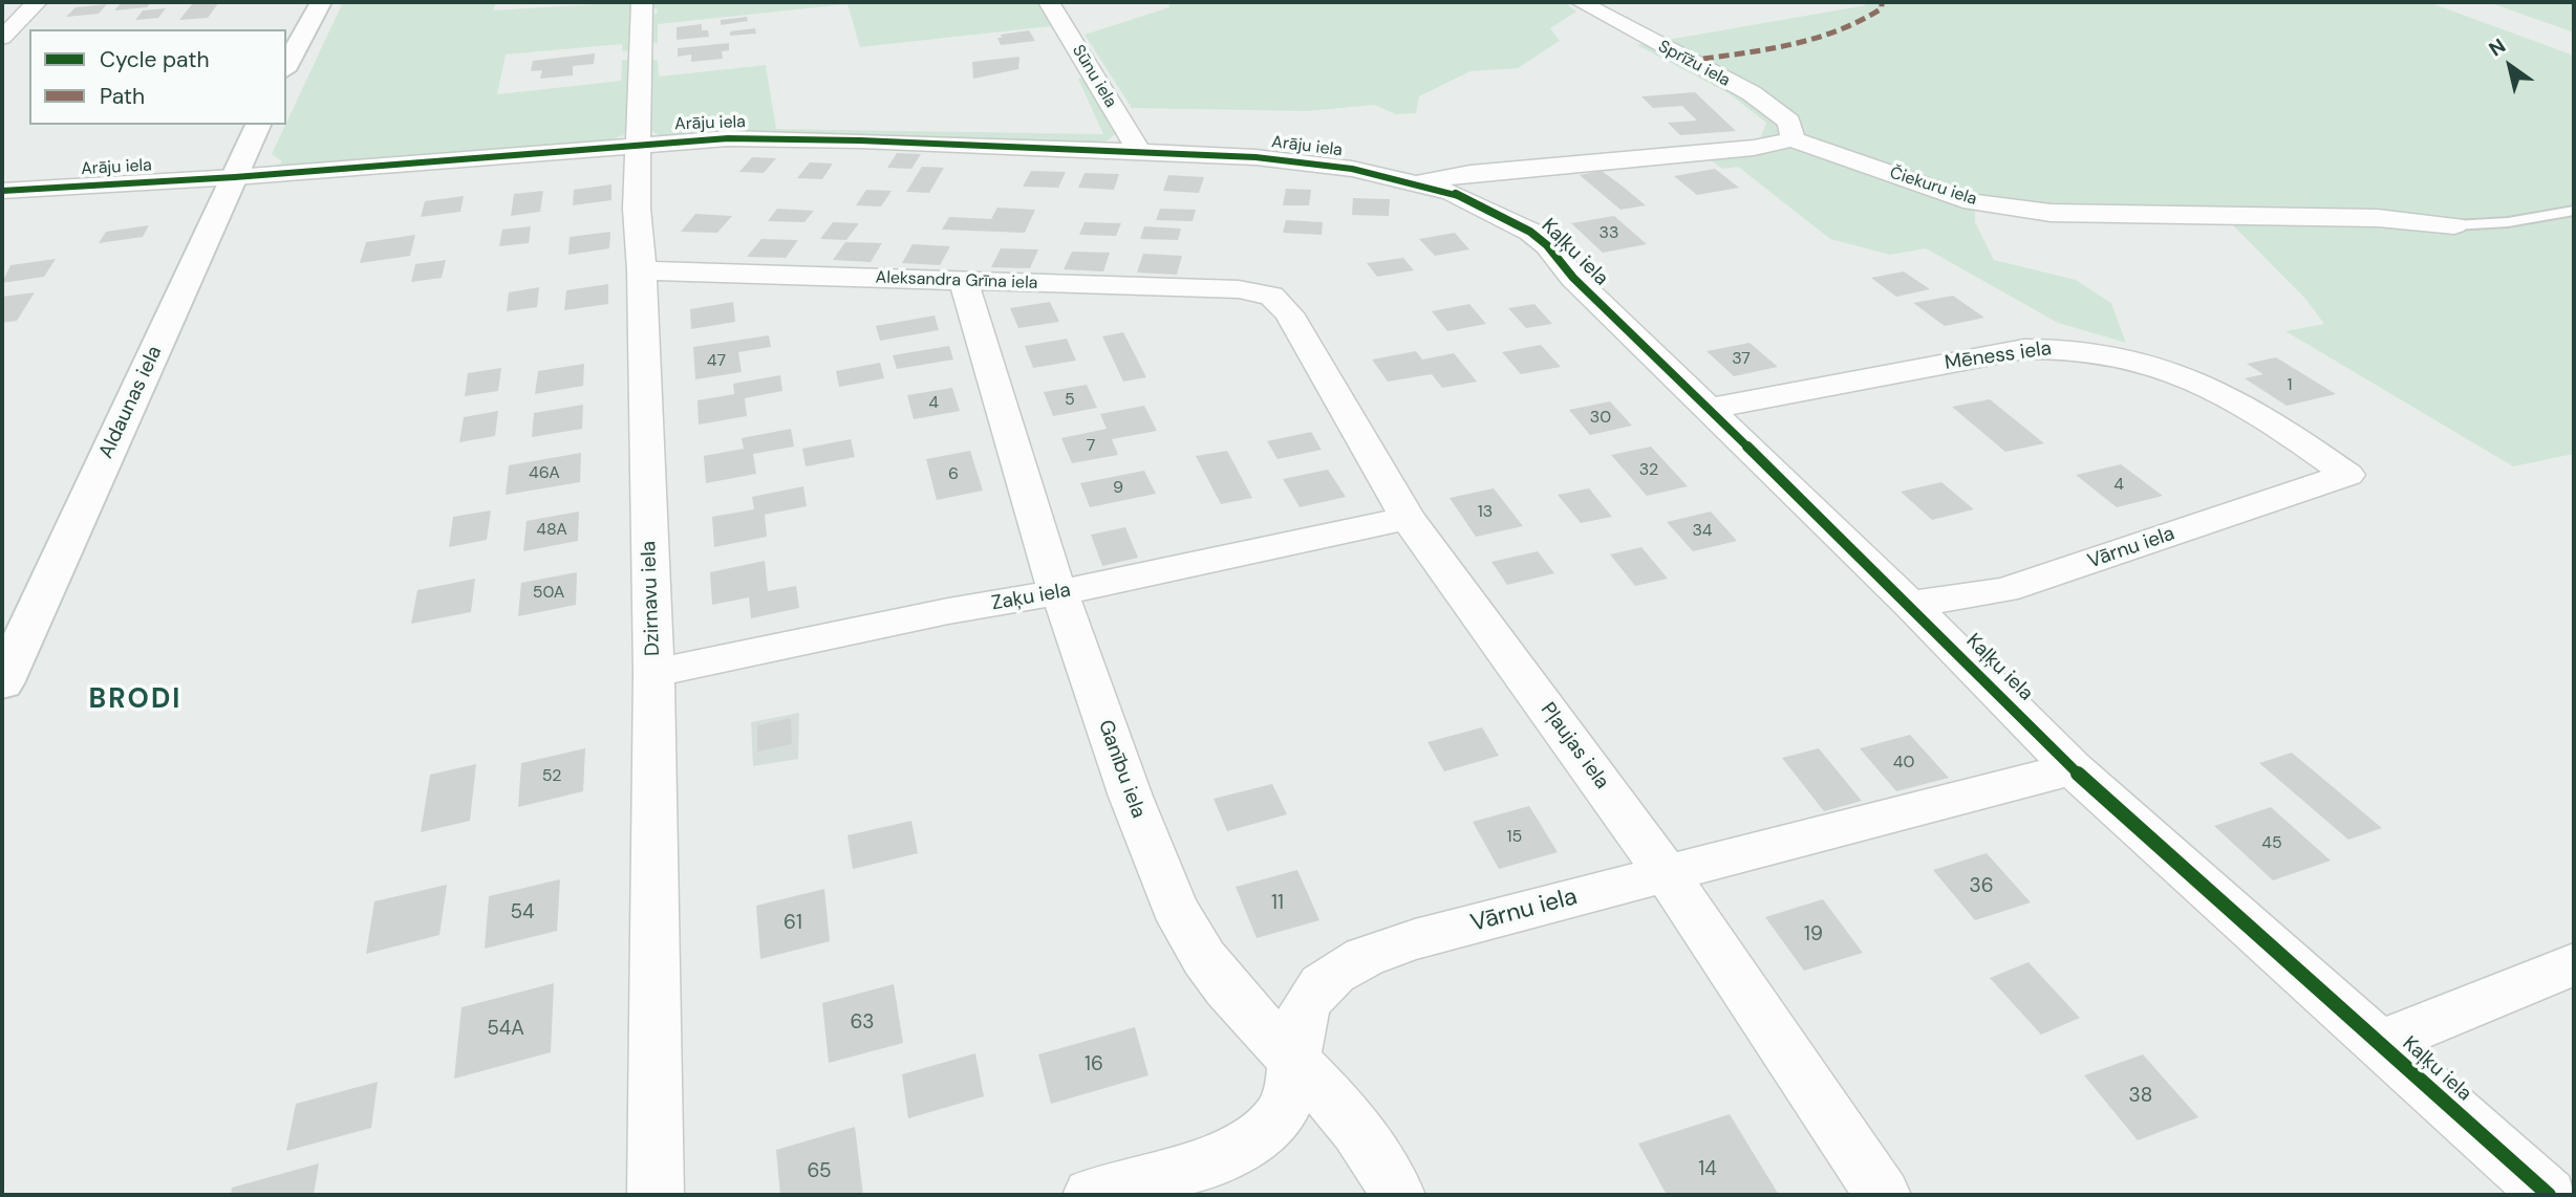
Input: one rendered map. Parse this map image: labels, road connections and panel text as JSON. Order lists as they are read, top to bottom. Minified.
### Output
{"streets":{"street":["Sprīžu iela","Sūnu iela","Arāju iela","Čiekuru iela","Kaļķu iela","Aleksandra Grīna iela","Mēness iela","Aldaunas iela","Vārnu iela","Zaķu iela","Dzirnavu iela","Pļaujas iela","Ganību iela"]},"crossings":[["Sprīžu iela","Čiekuru iela"],["Sūnu iela","Arāju iela"],["Arāju iela","Kaļķu iela"],["Arāju iela","Aldaunas iela"],["Arāju iela","Dzirnavu iela"],["Kaļķu iela","Mēness iela"],["Kaļķu iela","Vārnu iela"],["Aleksandra Grīna iela","Dzirnavu iela"],["Aleksandra Grīna iela","Pļaujas iela"],["Aleksandra Grīna iela","Ganību iela"],["Mēness iela","Vārnu iela"],["Vārnu iela","Pļaujas iela"],["Vārnu iela","Ganību iela"],["Zaķu iela","Dzirnavu iela"],["Zaķu iela","Pļaujas iela"],["Zaķu iela","Ganību iela"]],"districts":["BRODI"],"house_numbers":["33","37","47","1","5","4","30","7","32","46A","6","4","9","13","48A","34","50A","40","52","15","45","36","11","54","61","19","63","54A","16","38","14","65"],"legend":["Cycle path","Path"],"north":"top left"}
